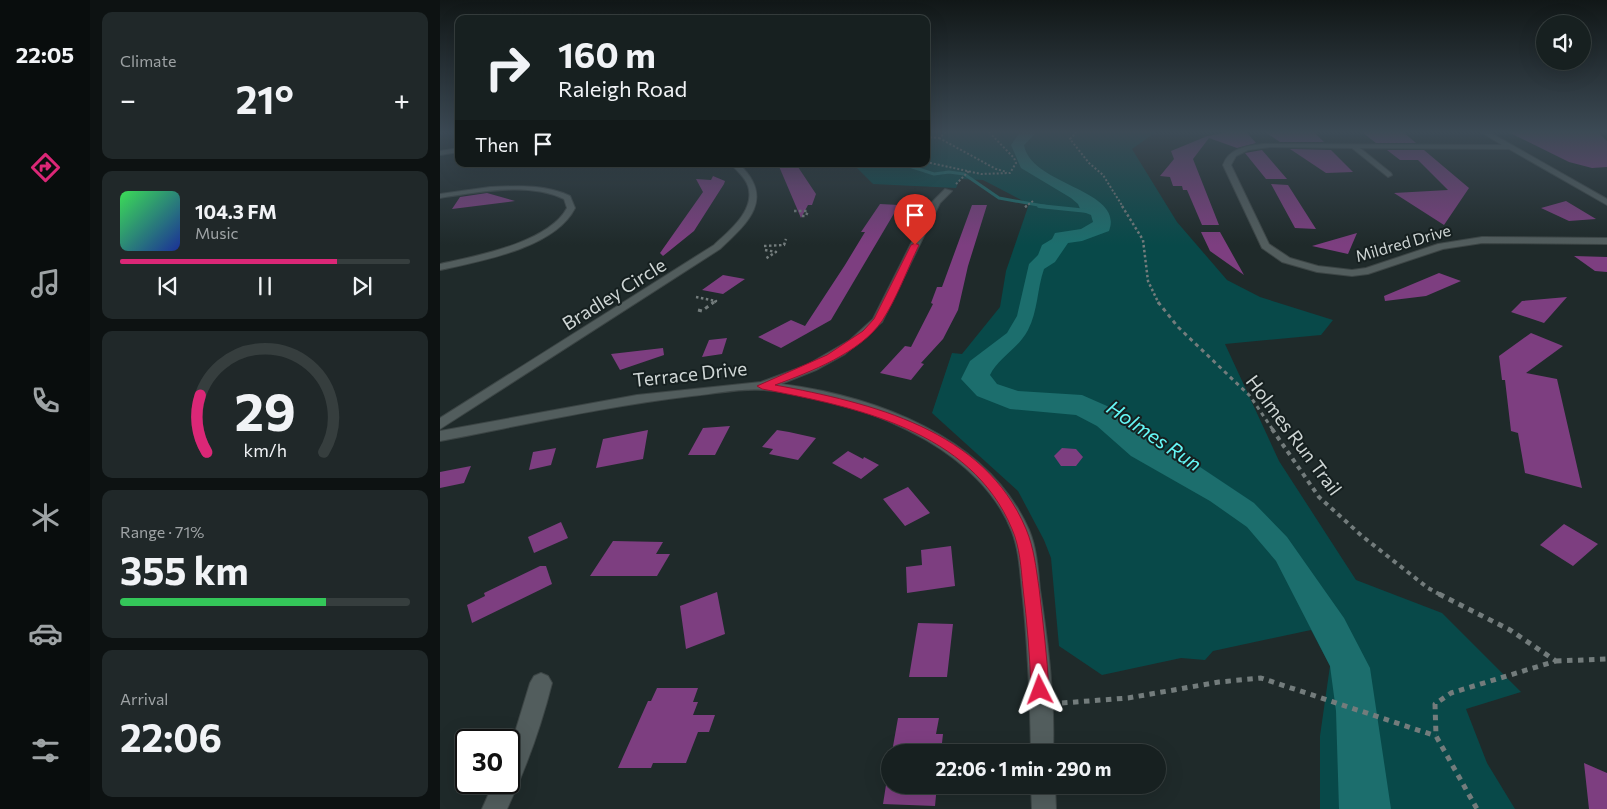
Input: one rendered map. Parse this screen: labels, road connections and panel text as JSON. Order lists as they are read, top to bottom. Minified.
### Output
{"streets":{"street":["Mildred Drive","Bradley Circle","Terrace Drive"],"path":["Holmes Run Trail"]},"water":["Holmes Run"],"page":{"tabs":"22:05","tile":["Climate",["Range · 71%","355 km"],["Arrival","22:06"]],"turn":["160 m","Raleigh Road"],"heat":["−","21°","+"],"then":"Then","song":["104.3 FM","Music"],"limit":"30","trip":"22:06 · 1 min · 290 m","gauge":["29","km/h"]}}
